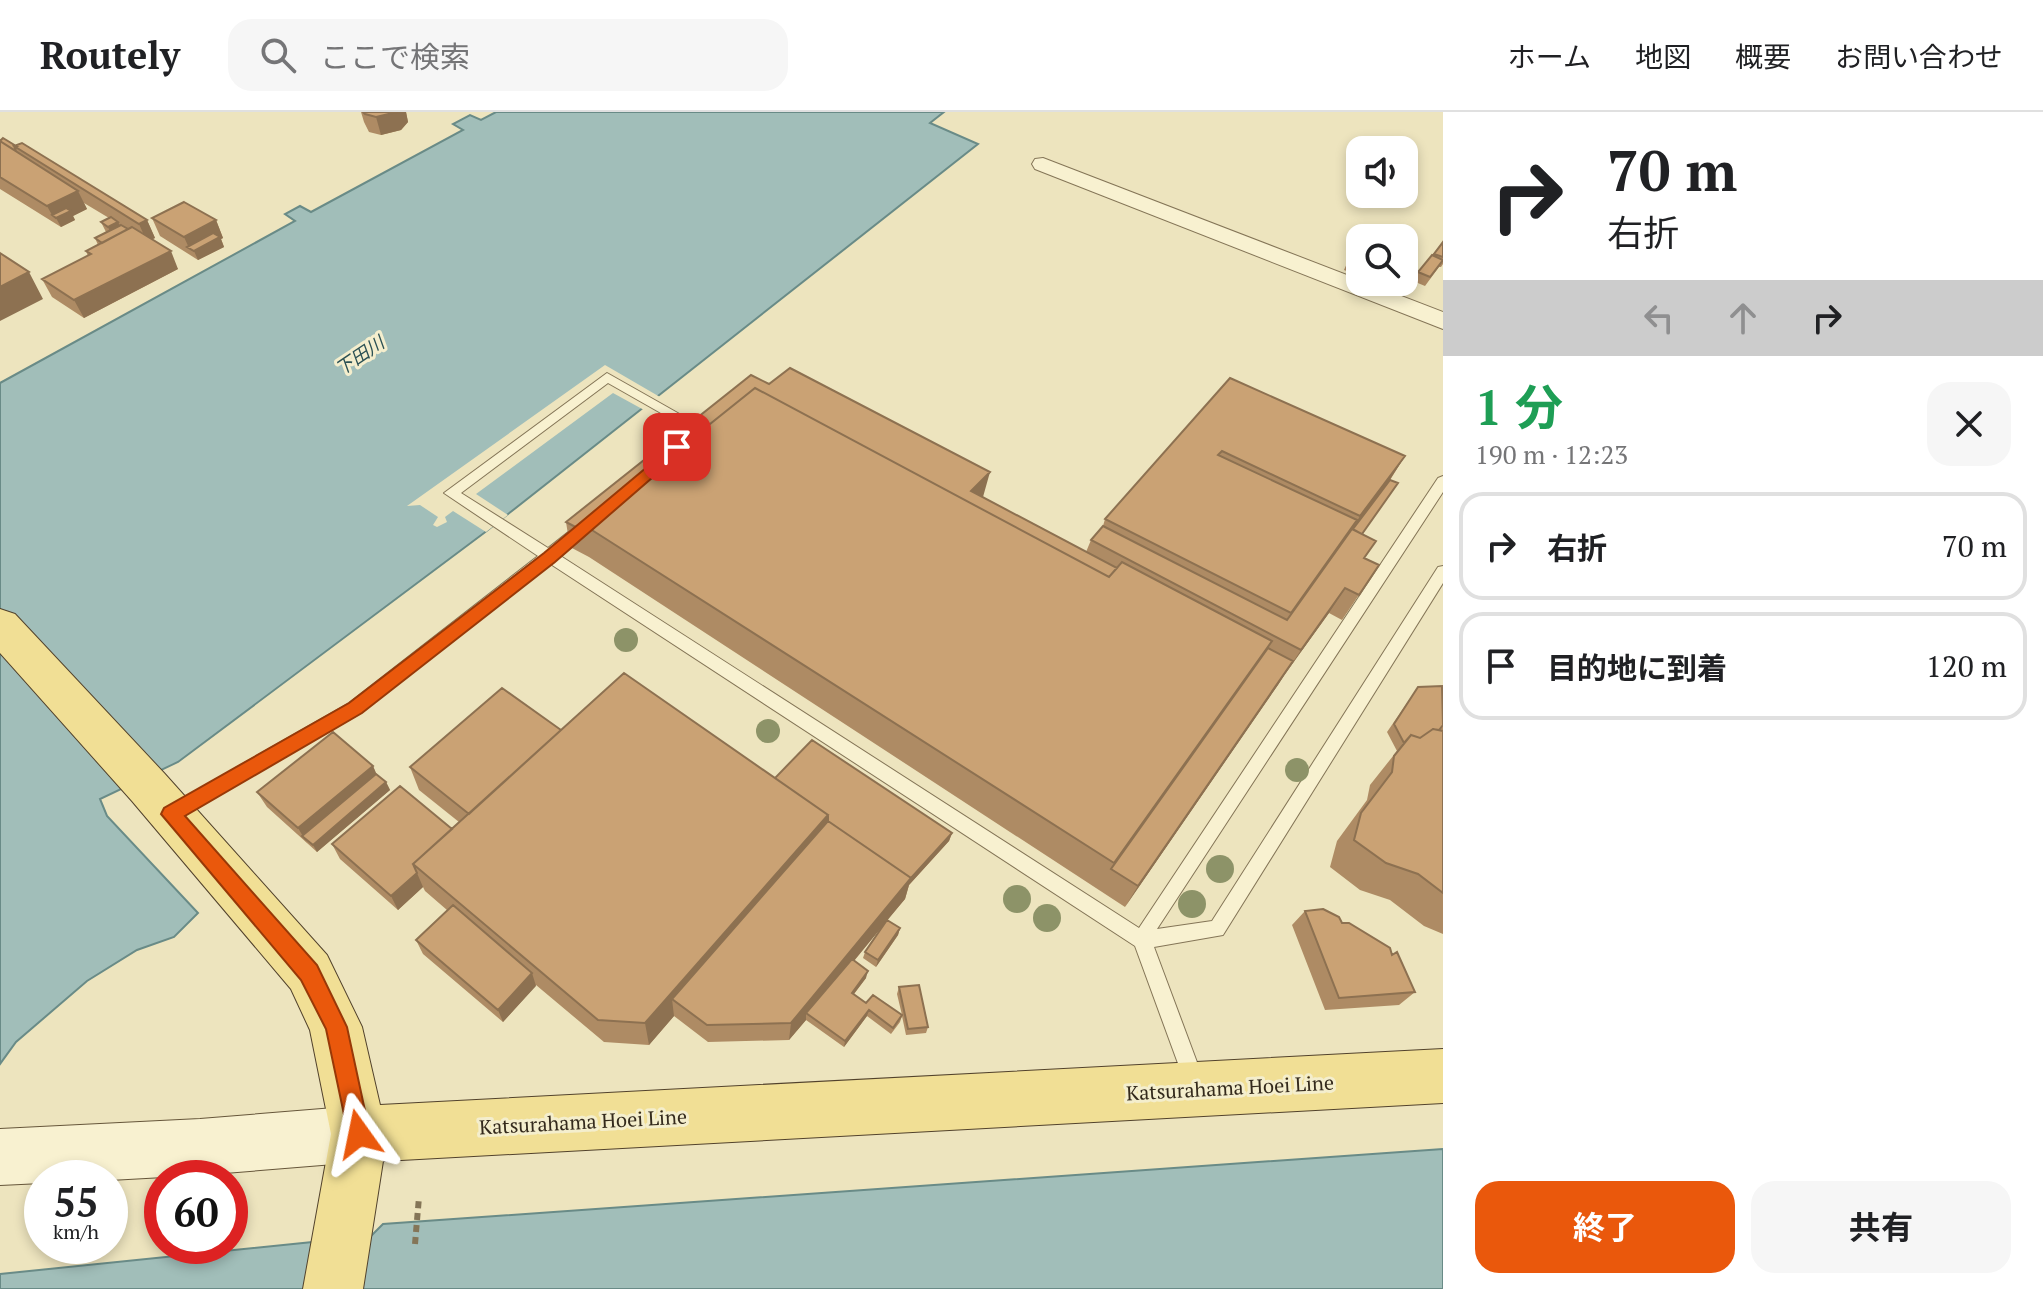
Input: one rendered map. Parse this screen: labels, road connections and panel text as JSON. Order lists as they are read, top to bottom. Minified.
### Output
{"streets":{"main road":["Katsurahama Hoei Line"]},"water":["下田川"],"page":{"header":"Routely","search":"ここで検索","nav":["ホーム","地図","概要","お問い合わせ"],"turn":["70 m","右折"],"heading":["1 分","190 m · 12:23"],"list":[{"name":"右折","value":"70 m"},{"name":"目的地に到着","value":"120 m"}],"speed":"55 km/h","limit":"60","buttons":["終了","共有"]}}
